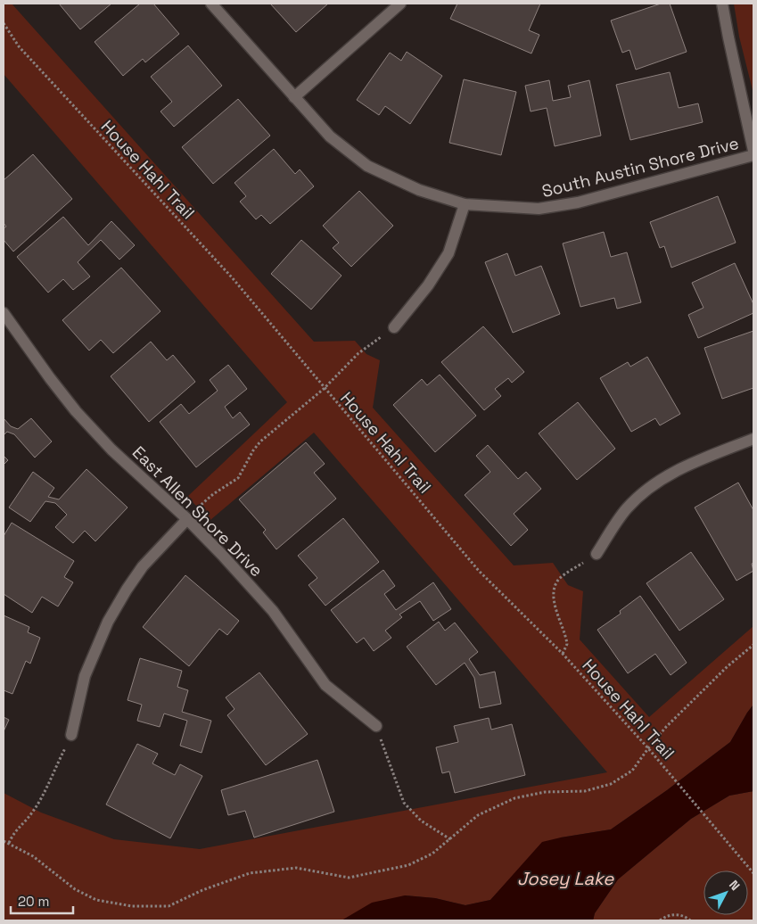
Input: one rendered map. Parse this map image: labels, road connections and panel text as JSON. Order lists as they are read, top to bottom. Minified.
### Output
{"streets":{"street":["South Austin Shore Drive","East Allen Shore Drive"],"path":["House Hahl Trail"]},"water":["Josey Lake"],"scale_bar":"20 m","north":"top right"}
